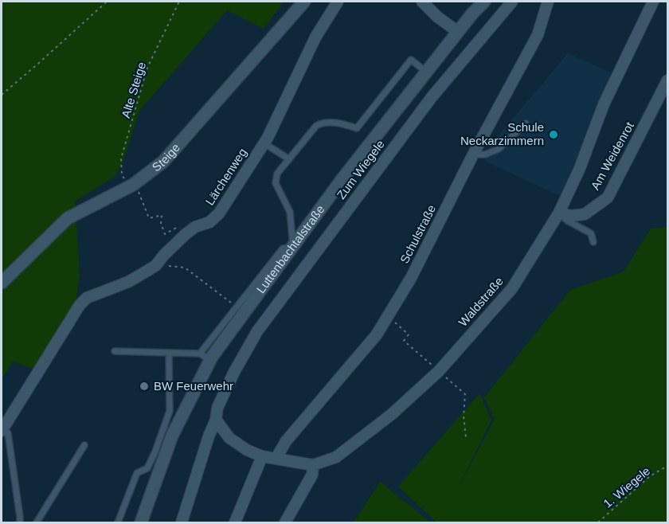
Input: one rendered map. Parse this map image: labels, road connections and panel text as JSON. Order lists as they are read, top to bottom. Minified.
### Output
{"streets":{"street":["Am Weidenrot","Steige","Zum Wiegele","Lärchenweg","Schulstraße","Luttenbachtalstraße","Waldstraße"],"path":["Alte Steige","1. Wiegele"]},"crossings":[["Alte Steige","Steige"],["Am Weidenrot","Waldstraße"]],"places":["Schule Neckarzimmern","BW Feuerwehr"]}
